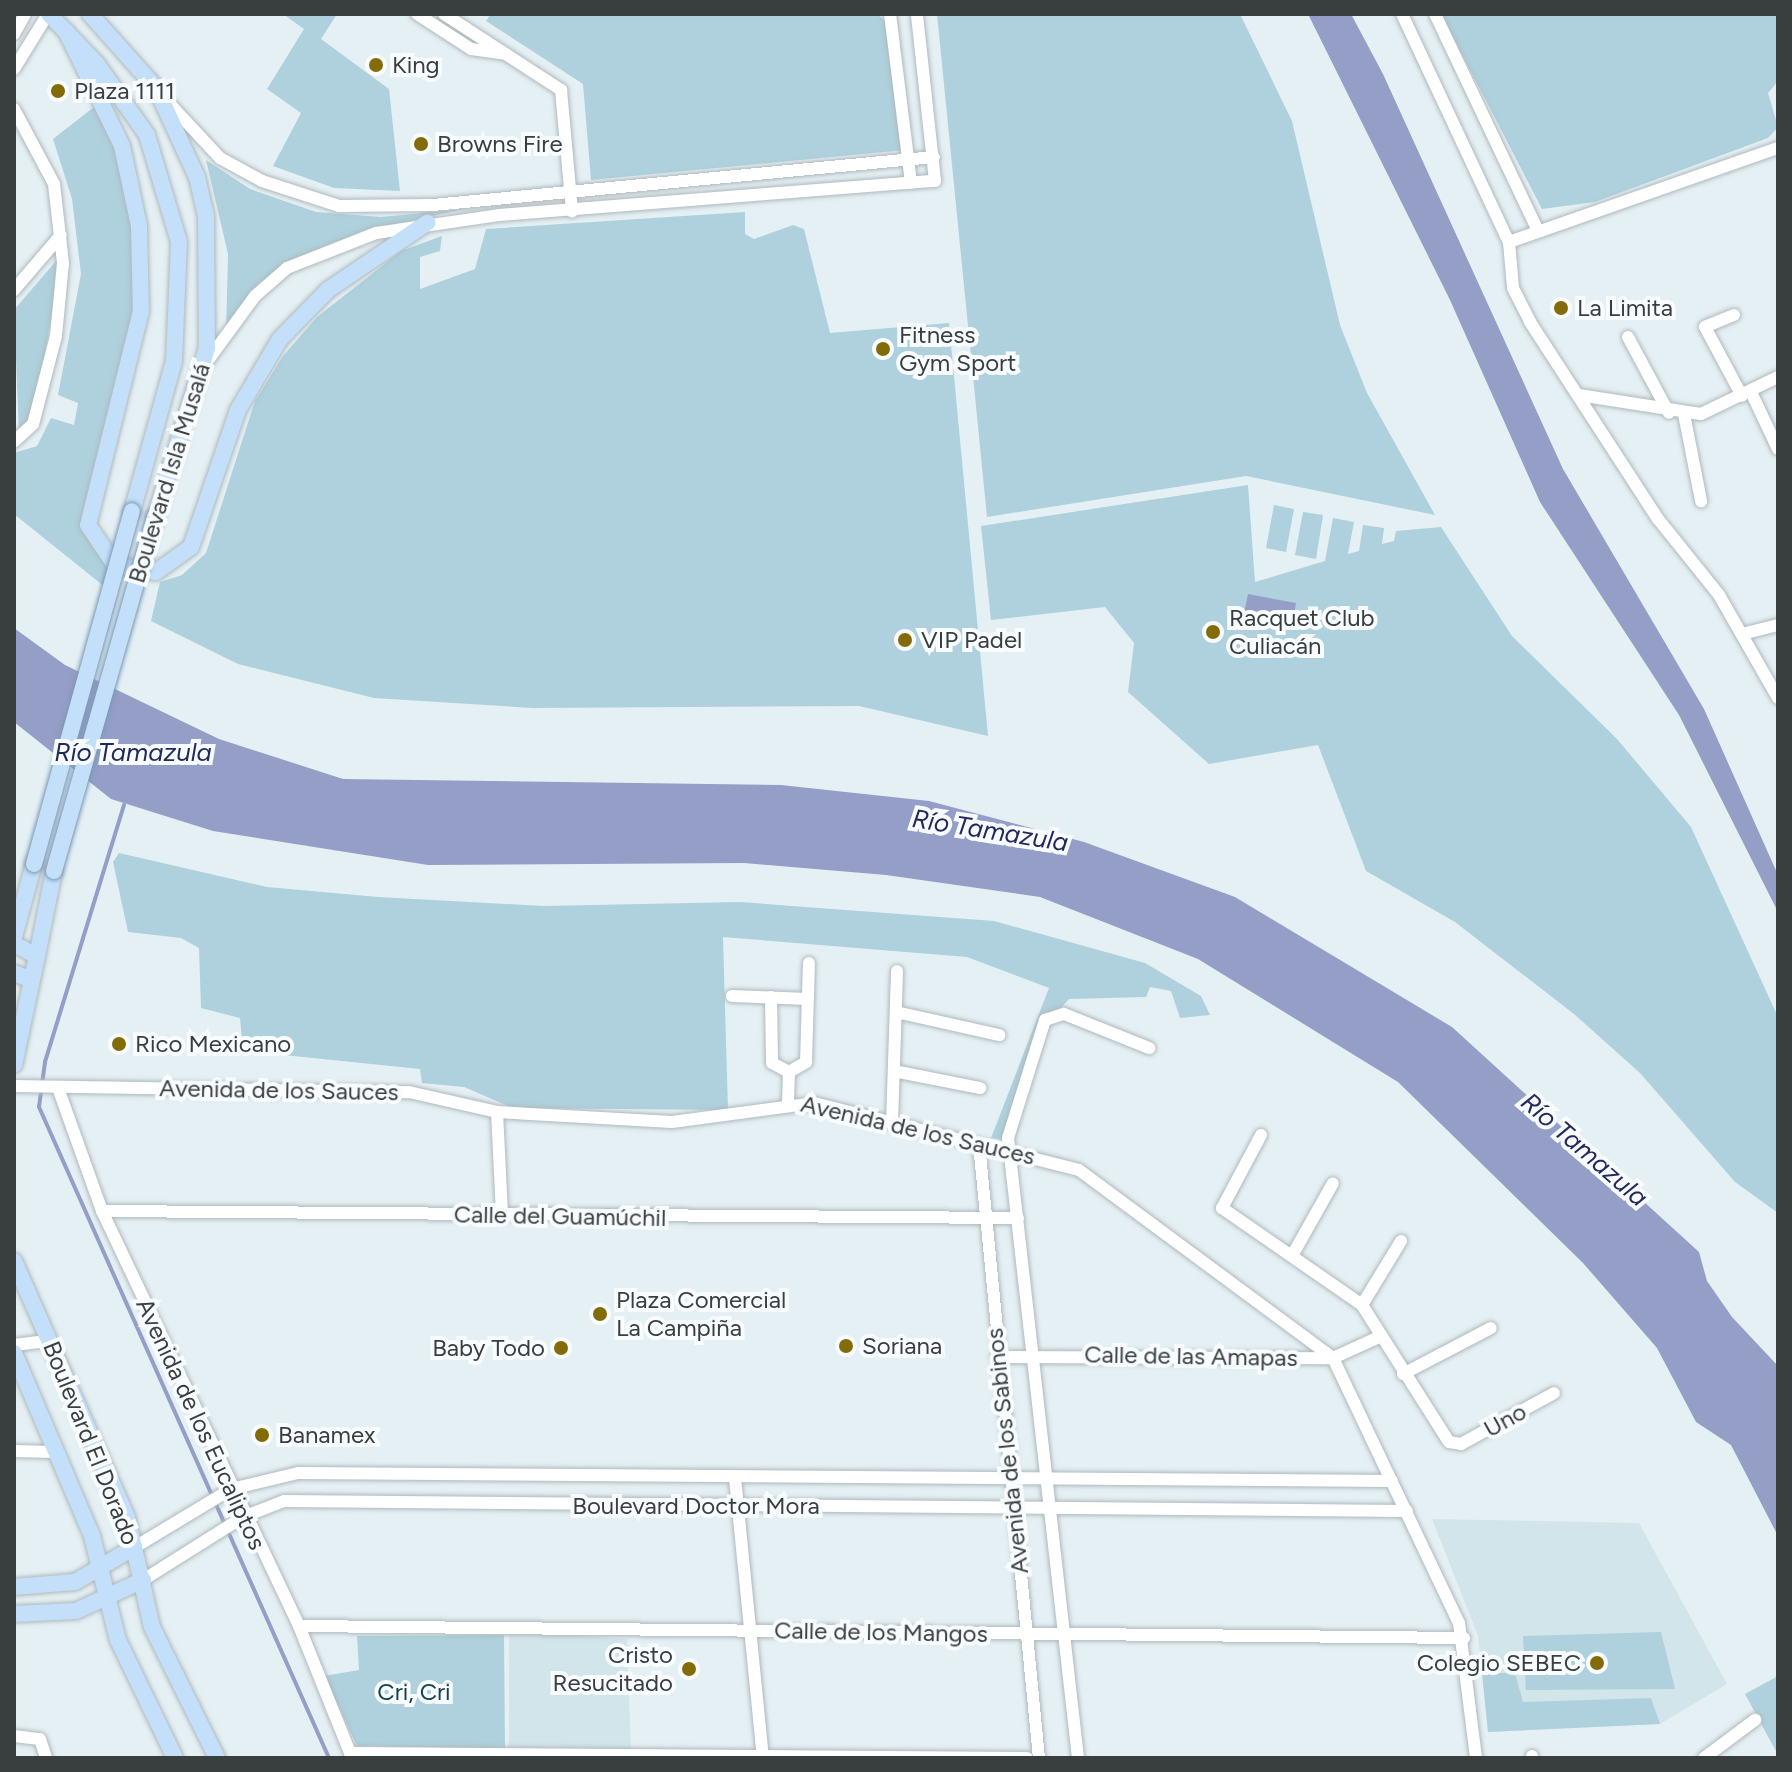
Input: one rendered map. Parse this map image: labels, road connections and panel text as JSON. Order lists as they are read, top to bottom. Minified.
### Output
{"streets":{"main road":["Boulevard Isla Musalá","Boulevard El Dorado","Boulevard Doctor Mora"],"street":["Avenida de los Sauces","Calle del Guamúchil","Calle de las Amapas","Uno","Avenida de los Eucaliptos","Avenida de los Sabinos","Calle de los Mangos"]},"crossings":[["Avenida de los Sauces","Calle de las Amapas"],["Avenida de los Sauces","Avenida de los Eucaliptos"],["Avenida de los Sauces","Avenida de los Sabinos"],["Avenida de los Sauces","Boulevard Doctor Mora"],["Avenida de los Sauces","Calle de los Mangos"],["Calle del Guamúchil","Avenida de los Eucaliptos"],["Calle del Guamúchil","Avenida de los Sabinos"],["Calle de las Amapas","Avenida de los Sabinos"],["Avenida de los Eucaliptos","Boulevard Doctor Mora"],["Avenida de los Eucaliptos","Calle de los Mangos"],["Boulevard El Dorado","Boulevard Doctor Mora"],["Avenida de los Sabinos","Boulevard Doctor Mora"],["Avenida de los Sabinos","Calle de los Mangos"]],"water":["Río Tamazula"],"parks":["Cri, Cri"],"places":["King","Plaza 1111","Browns Fire","La Limita","Fitness Gym Sport","Racquet Club Culiacán","VIP Padel","Rico Mexicano","Plaza Comercial La Campiña","Soriana","Baby Todo","Banamex","Colegio SEBEC","Cristo Resucitado"]}
